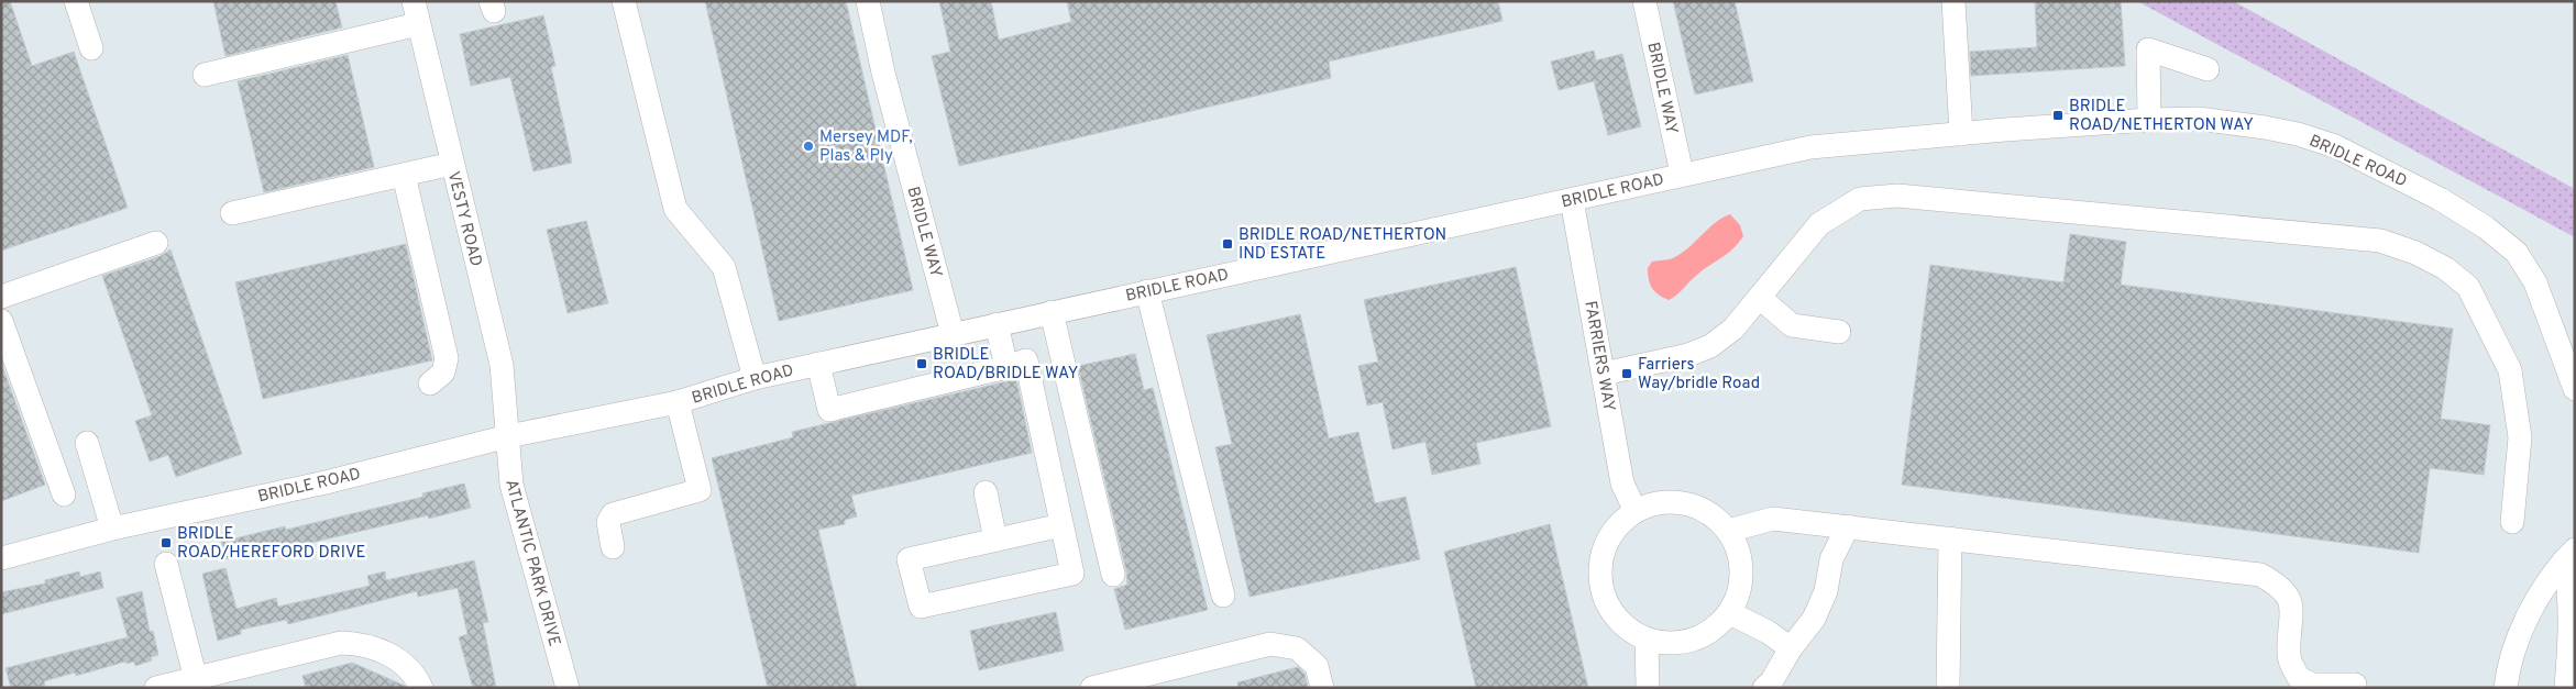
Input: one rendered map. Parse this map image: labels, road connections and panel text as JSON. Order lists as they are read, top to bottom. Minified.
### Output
{"streets":{"street":["BRIDLE WAY","BRIDLE ROAD","VESTY ROAD","FARRIERS WAY","ATLANTIC PARK DRIVE"]},"crossings":[["BRIDLE WAY","BRIDLE ROAD"],["BRIDLE ROAD","VESTY ROAD"],["BRIDLE ROAD","FARRIERS WAY"],["BRIDLE ROAD","ATLANTIC PARK DRIVE"],["VESTY ROAD","ATLANTIC PARK DRIVE"]],"places":{"transit":["BRIDLE ROAD/NETHERTON WAY","BRIDLE ROAD/NETHERTON IND ESTATE","BRIDLE ROAD/BRIDLE WAY","Farriers Way/bridle Road","BRIDLE ROAD/HEREFORD DRIVE"],"other":["Mersey MDF, Plas & Ply"]}}
